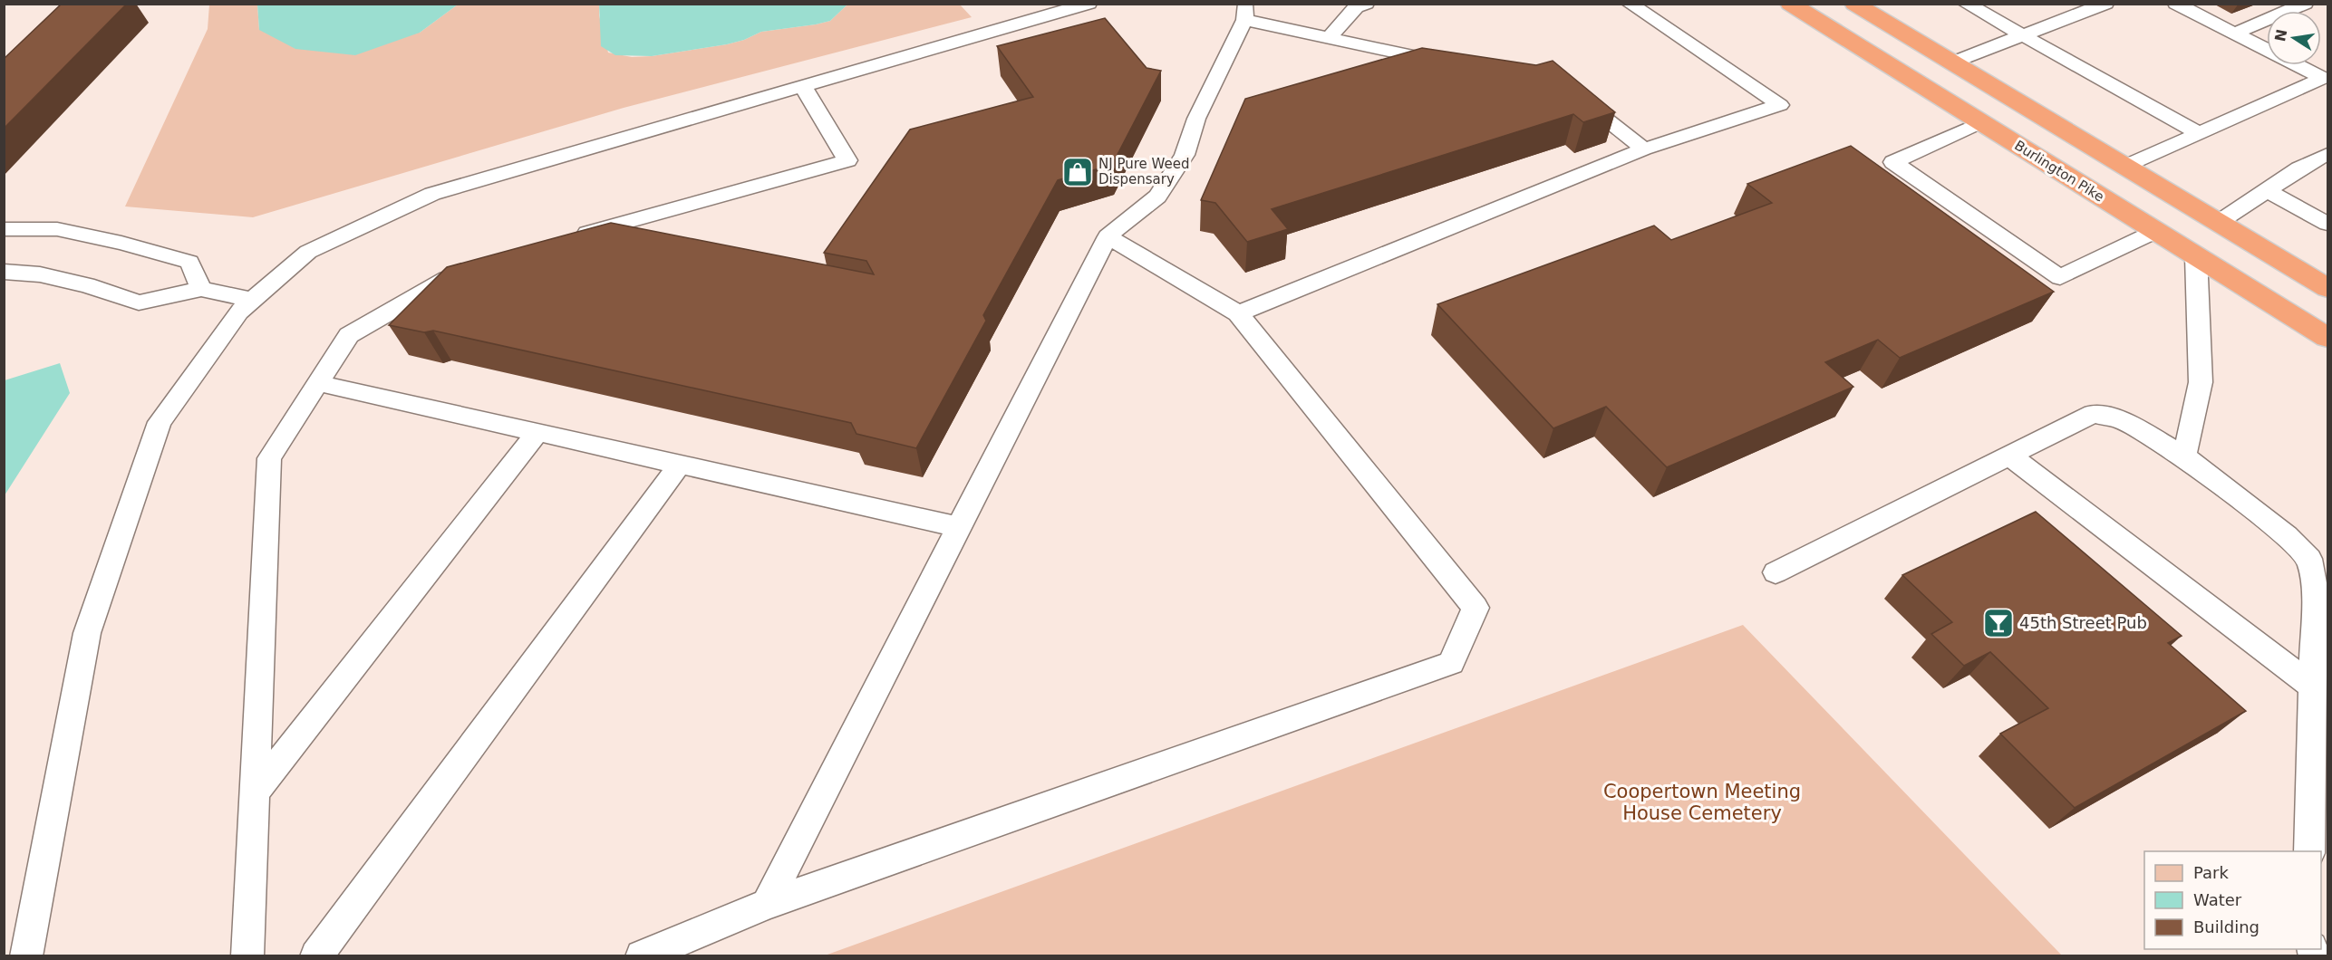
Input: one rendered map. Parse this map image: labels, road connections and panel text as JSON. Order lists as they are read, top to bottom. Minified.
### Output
{"streets":{"highway":["Burlington Pike"]},"parks":["Coopertown Meeting House Cemetery"],"places":{"shop":["NJ Pure Weed Dispensary"],"bar":["45th Street Pub"]},"legend":["Park","Water","Building"],"north":"left"}
